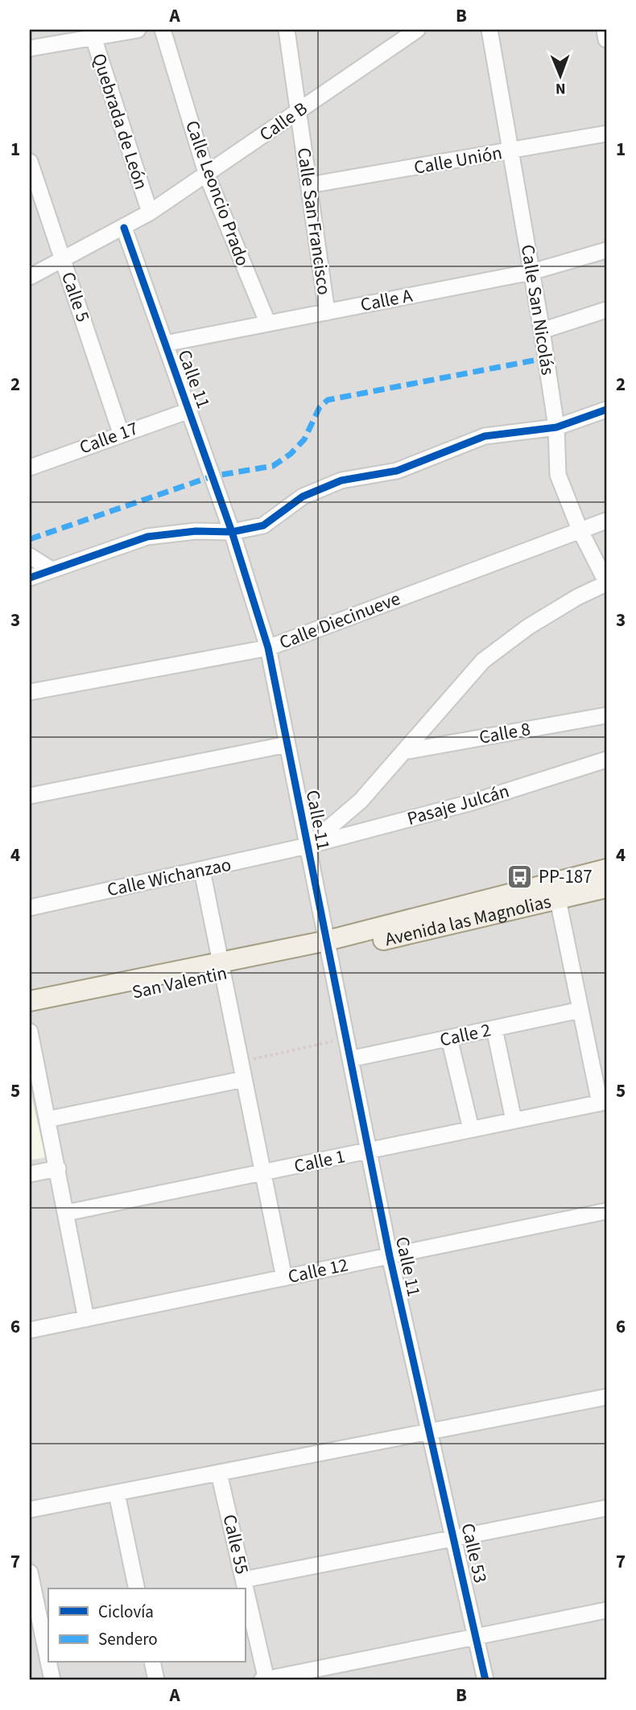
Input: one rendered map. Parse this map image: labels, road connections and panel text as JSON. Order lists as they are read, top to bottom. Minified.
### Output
{"streets":{"main road":["Avenida las Magnolias","San Valentin"],"street":["Quebrada de León","Calle B","Calle Unión","Calle Leoncio Prado","Calle San Francisco","Calle 5","Calle A","Calle San Nicolás","Calle 11","Calle 17","Calle Diecinueve","Calle 8","Pasaje Julcán","Calle Wichanzao","Calle 2","Calle 1","Calle 12","Calle 55","Calle 53"]},"crossings":[["Quebrada de León","Calle B"],["Calle B","Calle Leoncio Prado"],["Calle B","Calle San Francisco"],["Calle B","Calle 5"],["Calle B","Calle 11"],["Calle Unión","Calle San Francisco"],["Calle Unión","Calle San Nicolás"],["Calle Leoncio Prado","Calle A"],["Calle San Francisco","Calle A"],["Calle 5","Calle 17"],["Calle A","Calle San Nicolás"],["Calle A","Calle 11"],["Calle San Nicolás","Calle Diecinueve"],["Calle 11","Calle 17"],["Calle 11","Calle Diecinueve"],["Calle 11","Pasaje Julcán"],["Calle 11","Calle Wichanzao"],["Calle 11","Avenida las Magnolias"],["Calle 11","San Valentin"],["Calle 11","Calle 2"],["Calle 11","Calle 1"],["Calle 11","Calle 12"],["Calle 11","Calle 53"],["Pasaje Julcán","Calle Wichanzao"],["Avenida las Magnolias","San Valentin"]],"places":{"bus stop":["PP-187"]},"legend":["Ciclovía","Sendero"],"north":"bottom","grid":{"columns":["A","B"],"rows":["1","2","3","4","5","6","7"]}}
